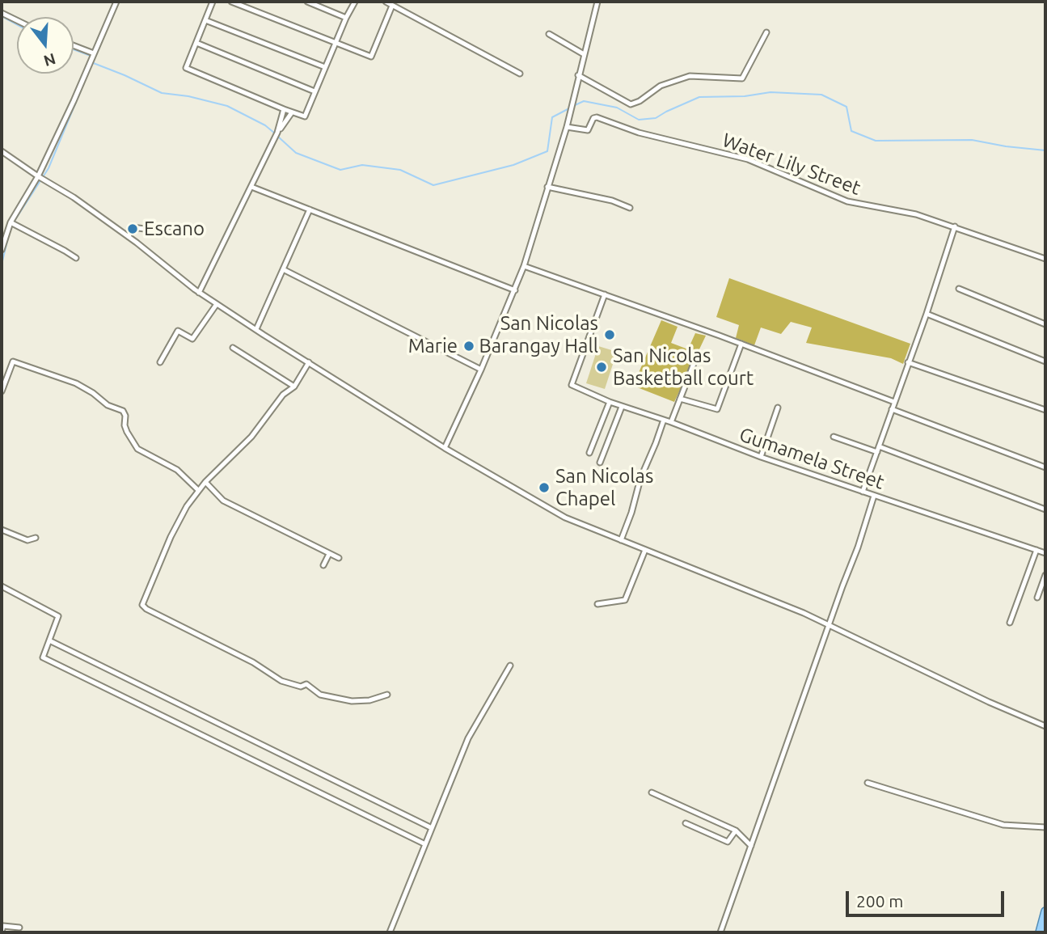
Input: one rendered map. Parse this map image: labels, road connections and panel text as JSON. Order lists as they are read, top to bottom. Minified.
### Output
{"streets":{"street":["Water Lily Street","Gumamela Street"]},"places":["Escano","San Nicolas Barangay Hall","Marie","San Nicolas Basketball court","San Nicolas Chapel"],"scale_bar":"200 m","north":"bottom"}
